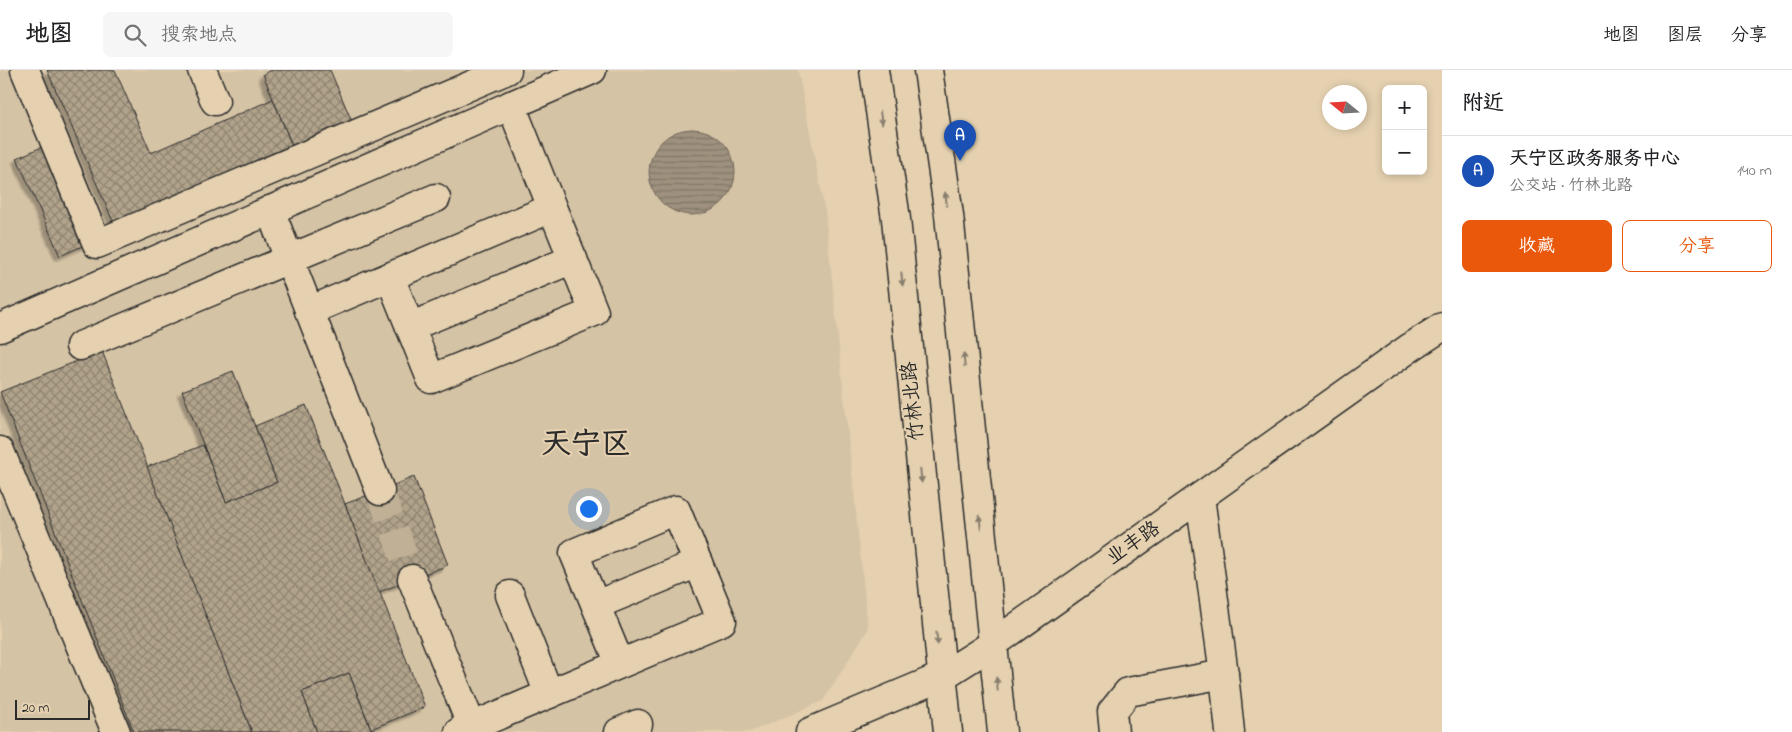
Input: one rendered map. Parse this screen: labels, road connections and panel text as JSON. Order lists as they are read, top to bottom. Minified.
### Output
{"streets":{"main road":["竹林北路","业丰路"]},"crossings":[["竹林北路","业丰路"]],"districts":["天宁区"],"scale_bar":"20 m","north":"left","page":{"header":"地图","search":"搜索地点","nav":["地图","图层","分享"],"heading":"附近","map_buttons":["+","−"],"pins":"A","list":[{"mark":"A","name":"天宁区政务服务中心","note":"公交站 · 竹林北路","value":"140 m"}],"buttons":["收藏","分享"],"scale":"20 m"}}
